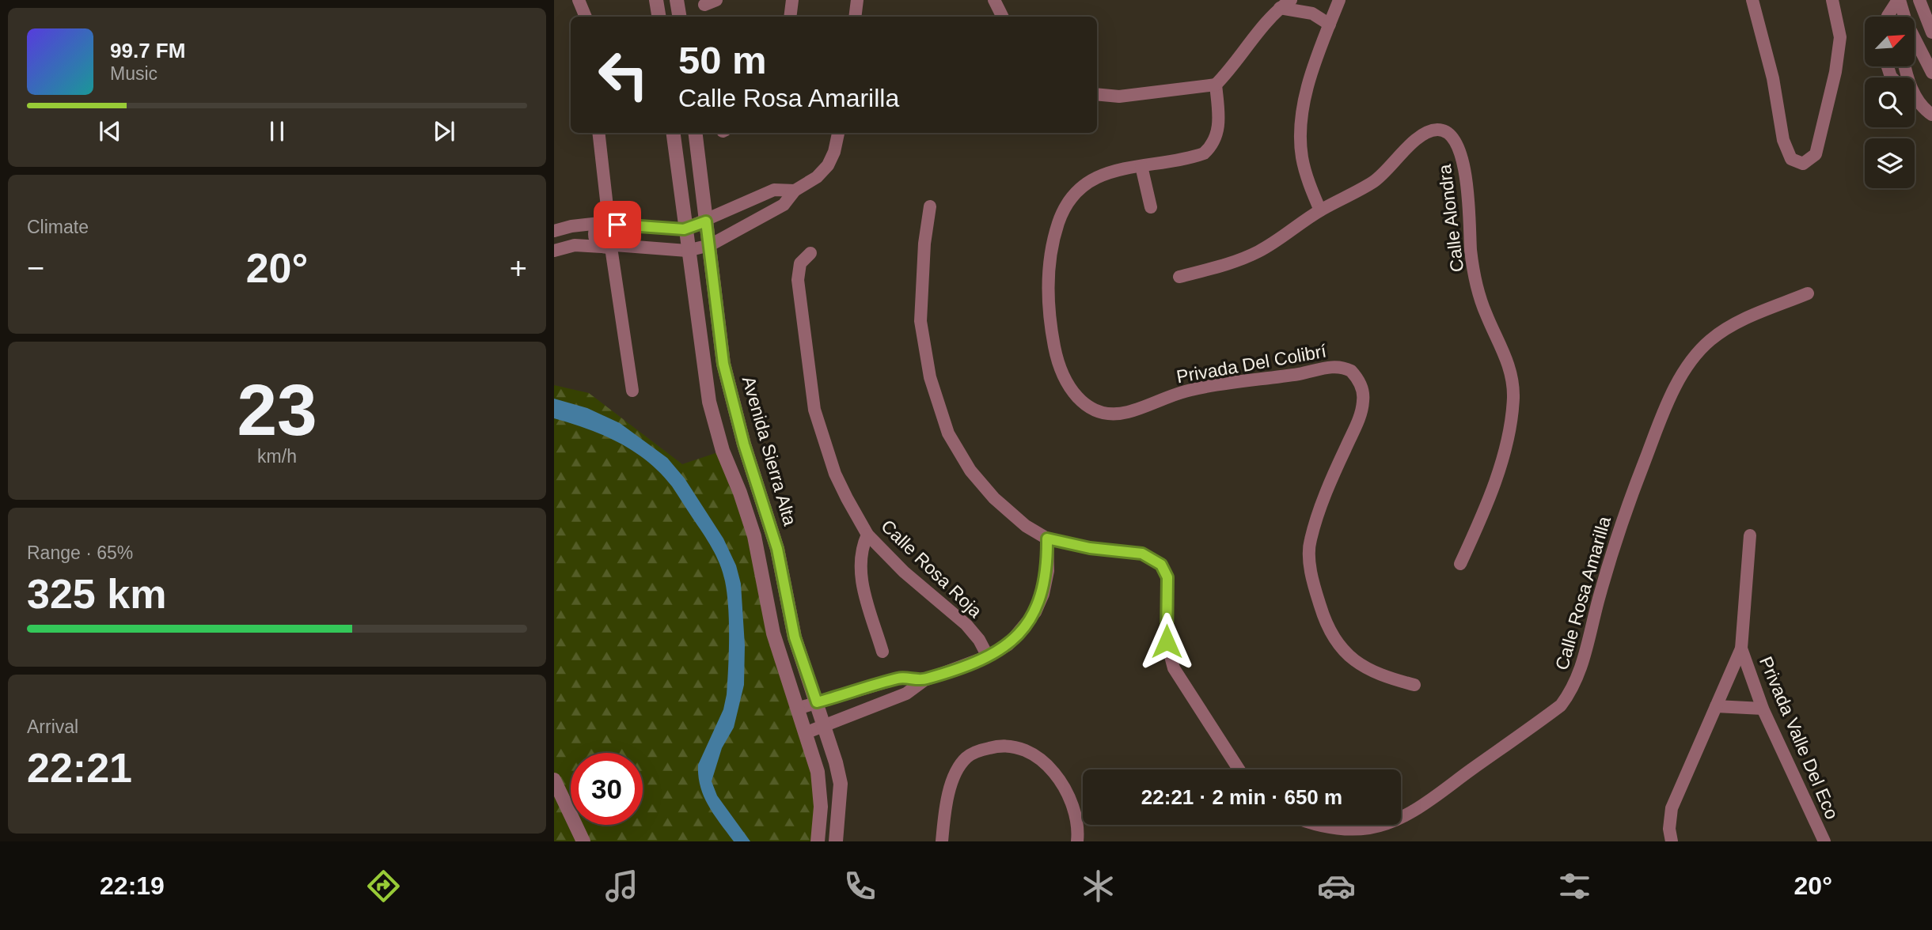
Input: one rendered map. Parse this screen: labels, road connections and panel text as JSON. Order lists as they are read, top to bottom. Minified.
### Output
{"streets":{"street":["Calle Alondra","Privada Del Colibrí","Avenida Sierra Alta","Calle Rosa Roja","Calle Rosa Amarilla","Privada Valle Del Eco"]},"north":"top right","page":{"turn":["50 m","Calle Rosa Amarilla"],"song":["99.7 FM","Music"],"tile":["Climate",["23","km/h"],["Range · 65%","325 km"],["Arrival","22:21"]],"heat":["−","20°","+"],"limit":"30","trip":"22:21 · 2 min · 650 m","tabs":["22:19","20°"]}}
